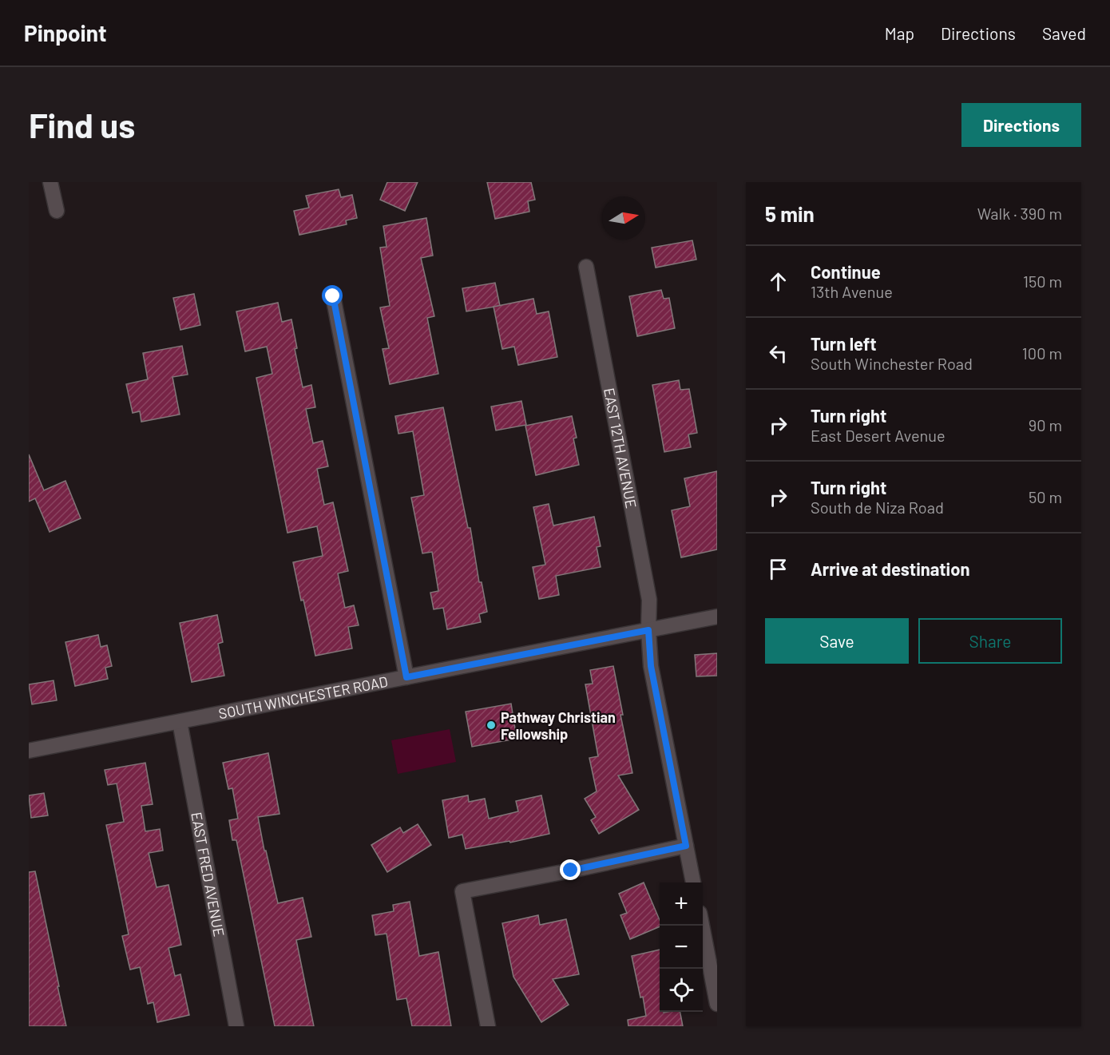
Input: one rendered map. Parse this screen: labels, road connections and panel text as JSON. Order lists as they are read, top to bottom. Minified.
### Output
{"streets":{"street":["EAST 12TH AVENUE","SOUTH WINCHESTER ROAD","EAST FRED AVENUE"]},"crossings":[["EAST 12TH AVENUE","SOUTH WINCHESTER ROAD"],["SOUTH WINCHESTER ROAD","EAST FRED AVENUE"]],"places":["Pathway Christian Fellowship"],"north":"right","page":{"header":"Pinpoint","nav":["Map","Directions","Saved"],"buttons":["Directions",["Save","Share"]],"title":"Find us","heading":["5 min","Walk · 390 m"],"list":[["Continue","13th Avenue","150 m"],["Turn left","South Winchester Road","100 m"],["Turn right","East Desert Avenue","90 m"],["Turn right","South de Niza Road","50 m"],"Arrive at destination"],"map_buttons":["+","−"]}}
